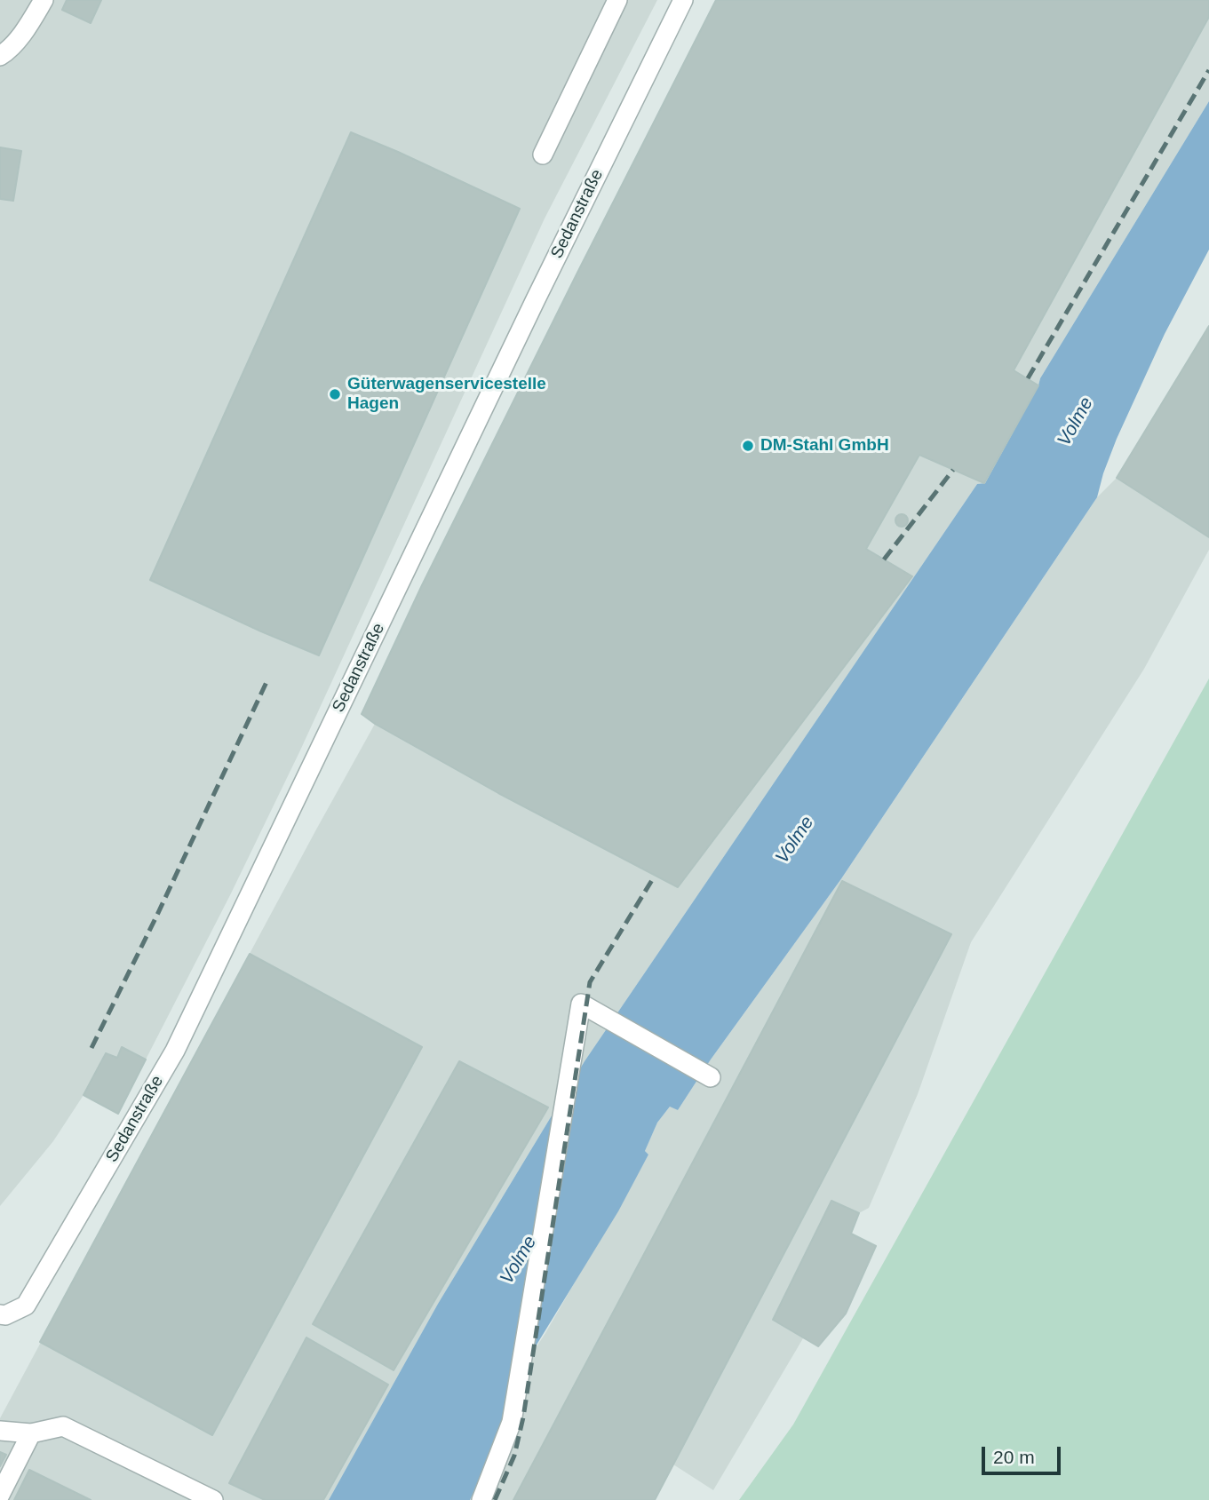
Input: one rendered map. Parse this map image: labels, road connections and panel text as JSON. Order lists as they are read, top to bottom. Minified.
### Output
{"streets":{"street":["Sedanstraße"]},"water":["Volme"],"places":["Güterwagenservicestelle Hagen","DM-Stahl GmbH"],"scale_bar":"20 m"}
